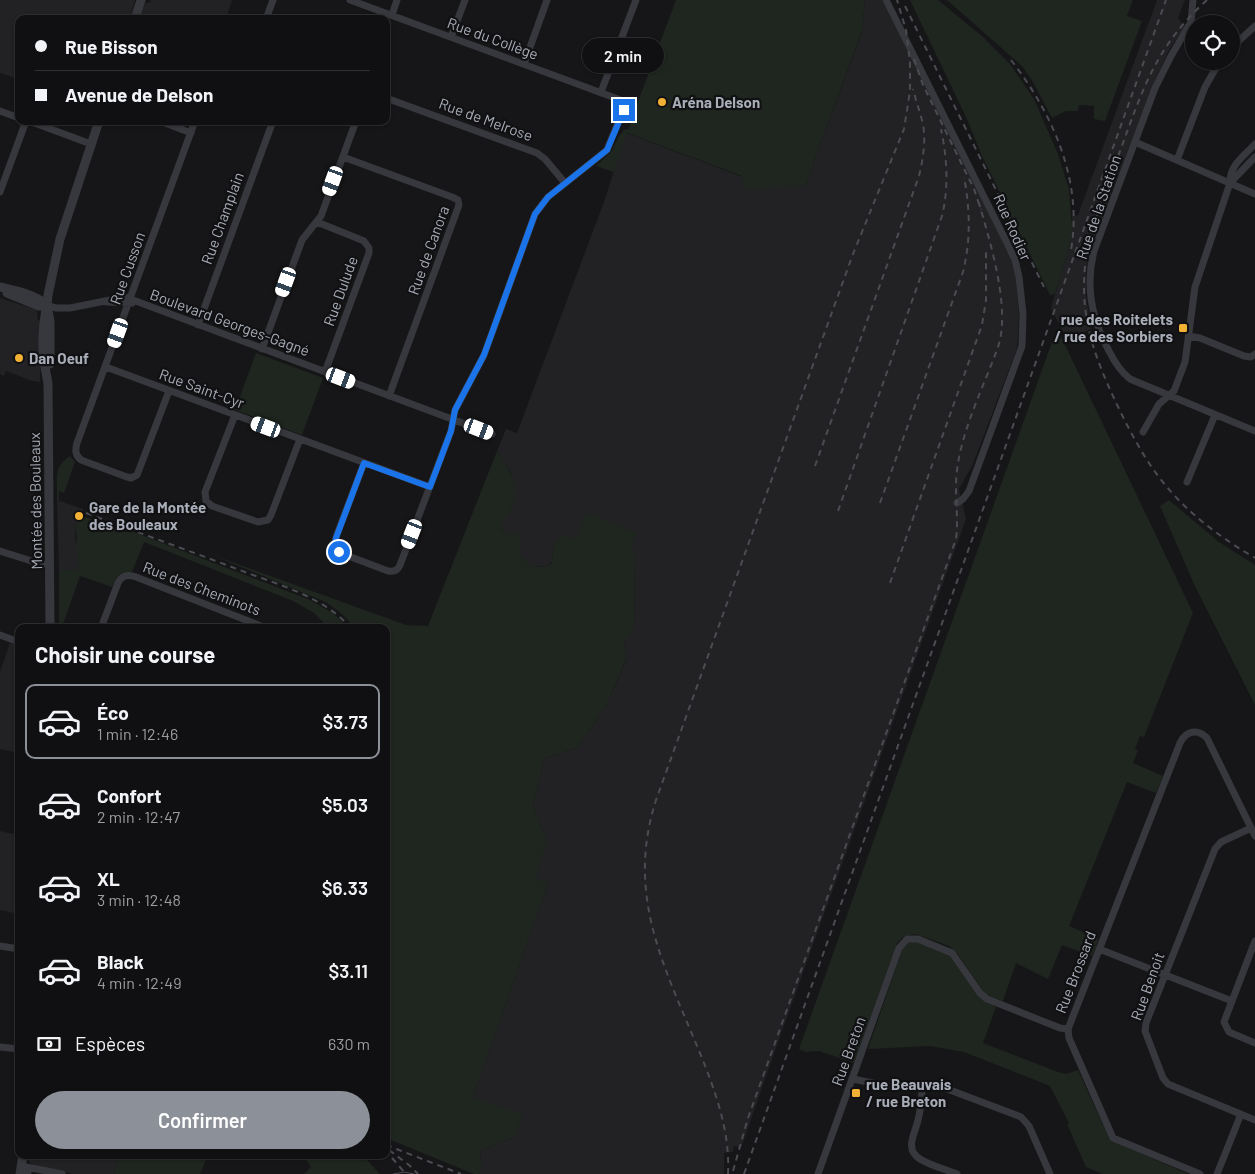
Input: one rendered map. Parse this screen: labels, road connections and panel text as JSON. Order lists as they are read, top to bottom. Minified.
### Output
{"streets":{"street":["Rue du Collège","Rue de Melrose","Rue de la Station","Rue Champlain","Rue Rodier","Rue de Canora","Rue Cusson","Rue Dulude","Boulevard Georges-Gagné","Rue Saint-Cyr","Montée des Bouleaux","Rue des Cheminots","Rue Brossard","Rue Benoit","Rue Breton"]},"crossings":[["Rue du Collège","Rue de Melrose"],["Rue Champlain","Boulevard Georges-Gagné"],["Rue de Canora","Boulevard Georges-Gagné"],["Rue Cusson","Boulevard Georges-Gagné"],["Rue Cusson","Rue Saint-Cyr"],["Rue Dulude","Boulevard Georges-Gagné"],["Boulevard Georges-Gagné","Montée des Bouleaux"],["Rue Brossard","Rue Benoit"],["Rue Brossard","Rue Breton"]],"places":{"other":["Aréna Delson","Dan Oeuf","Gare de la Montée des Bouleaux"],"transit":["rue des Roitelets / rue des Sorbiers","rue Beauvais / rue Breton"]},"page":{"banner":["Rue Bisson","Avenue de Delson"],"bubble":"2 min","heading":"Choisir une course","list":[{"name":"Éco","note":"1 min · 12:46","value":"$3.73"},{"name":"Confort","note":"2 min · 12:47","value":"$5.03"},{"name":"XL","note":"3 min · 12:48","value":"$6.33"},{"name":"Black","note":"4 min · 12:49","value":"$3.11"}],"pay":["Espèces","630 m"],"buttons":"Confirmer"}}
